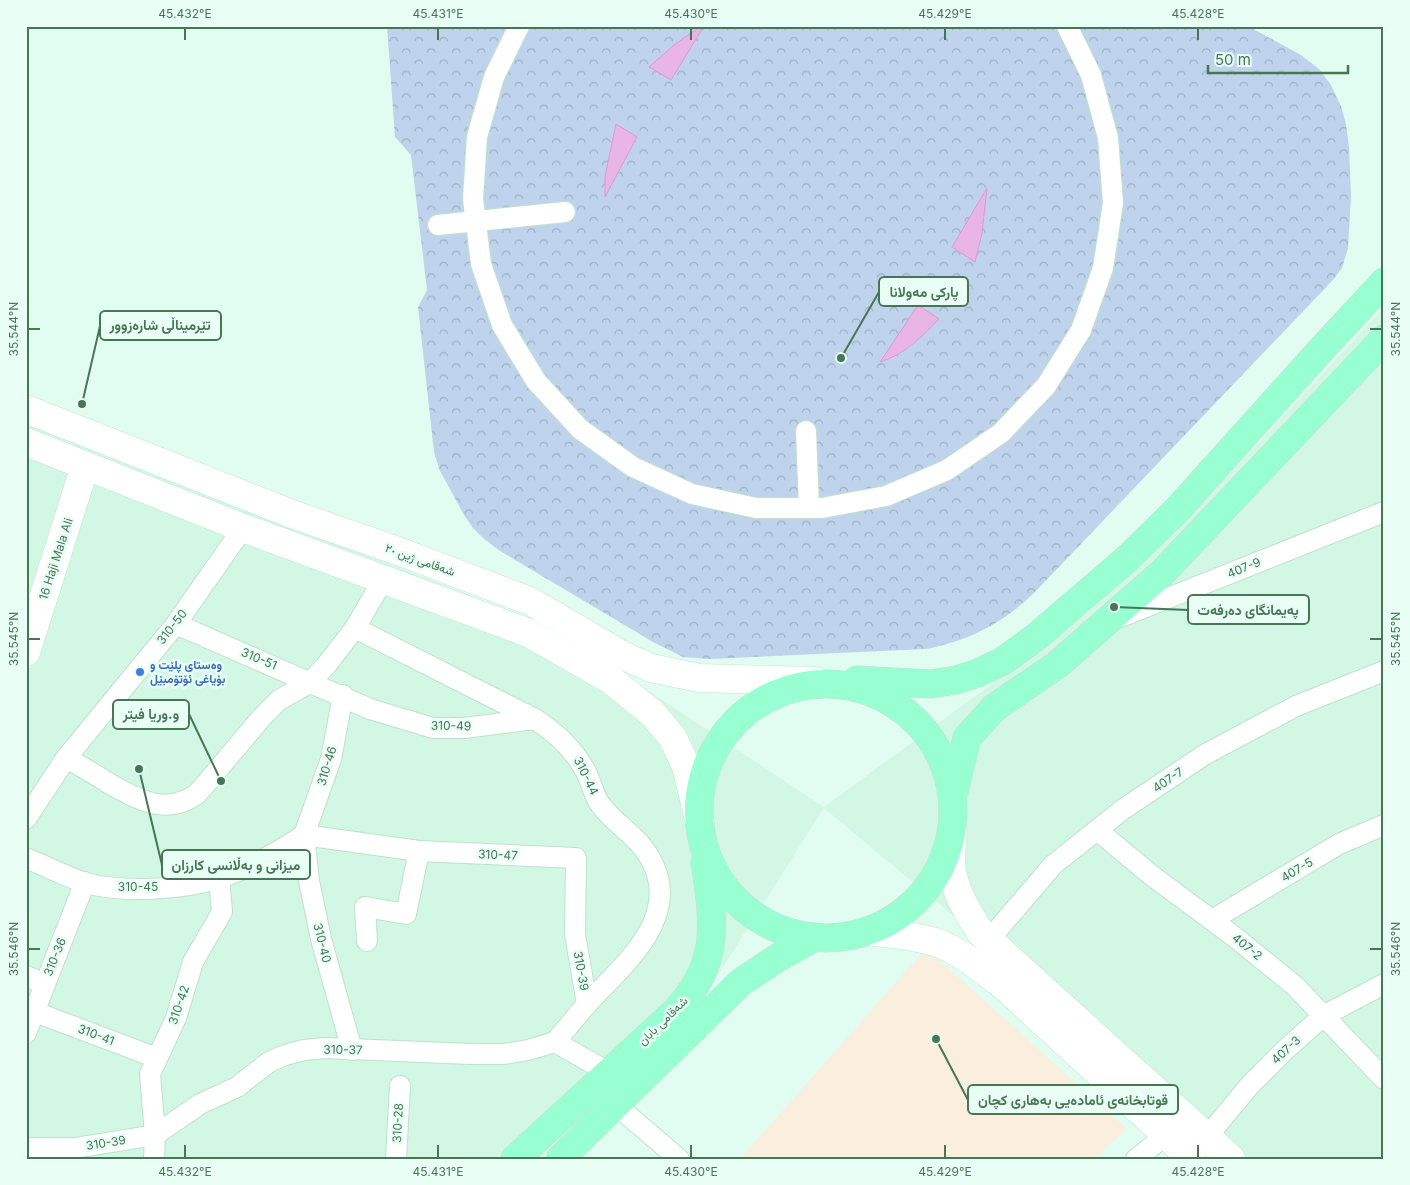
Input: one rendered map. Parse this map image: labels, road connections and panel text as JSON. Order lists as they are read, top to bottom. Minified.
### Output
{"streets":{"main road":["16 Haji Mala Ali","شەقامی ژین ٢٠","شەقامی بابان"],"street":["407-9","310-50","310-51","310-49","310-46","310-44","407-7","310-47","407-5","310-45","310-40","407-2","310-36","310-39","310-42","310-41","310-37","407-3","310-28"]},"crossings":[["310-50","310-51"],["310-51","310-49"],["310-51","310-46"],["310-49","310-46"],["310-49","310-44"],["310-46","310-47"],["310-46","310-45"],["310-46","310-40"],["310-44","310-39"],["407-7","407-2"],["310-47","310-45"],["310-47","310-40"],["310-47","310-39"],["407-5","407-2"],["310-45","310-40"],["310-45","310-36"],["310-45","310-42"],["310-40","310-37"],["407-2","407-3"],["310-36","310-41"],["310-39","310-42"],["310-39","310-37"],["310-42","310-41"],["310-42","310-37"]],"places":["پارکی مەولانا","تێرمیناڵی شارەزوور","پەیمانگای دەرفەت","وەستای پلێت و بۆیاغی ئۆتۆمبێل","میزانی و بەڵانسی کارزان","و.وريا فيتر","قوتابخانەی ئامادەیی بەهاری کچان"],"scale_bar":"50 m","coordinates":["45.432°E","45.431°E","45.430°E","45.429°E","45.428°E","35.544°N","35.545°N","35.546°N"]}
